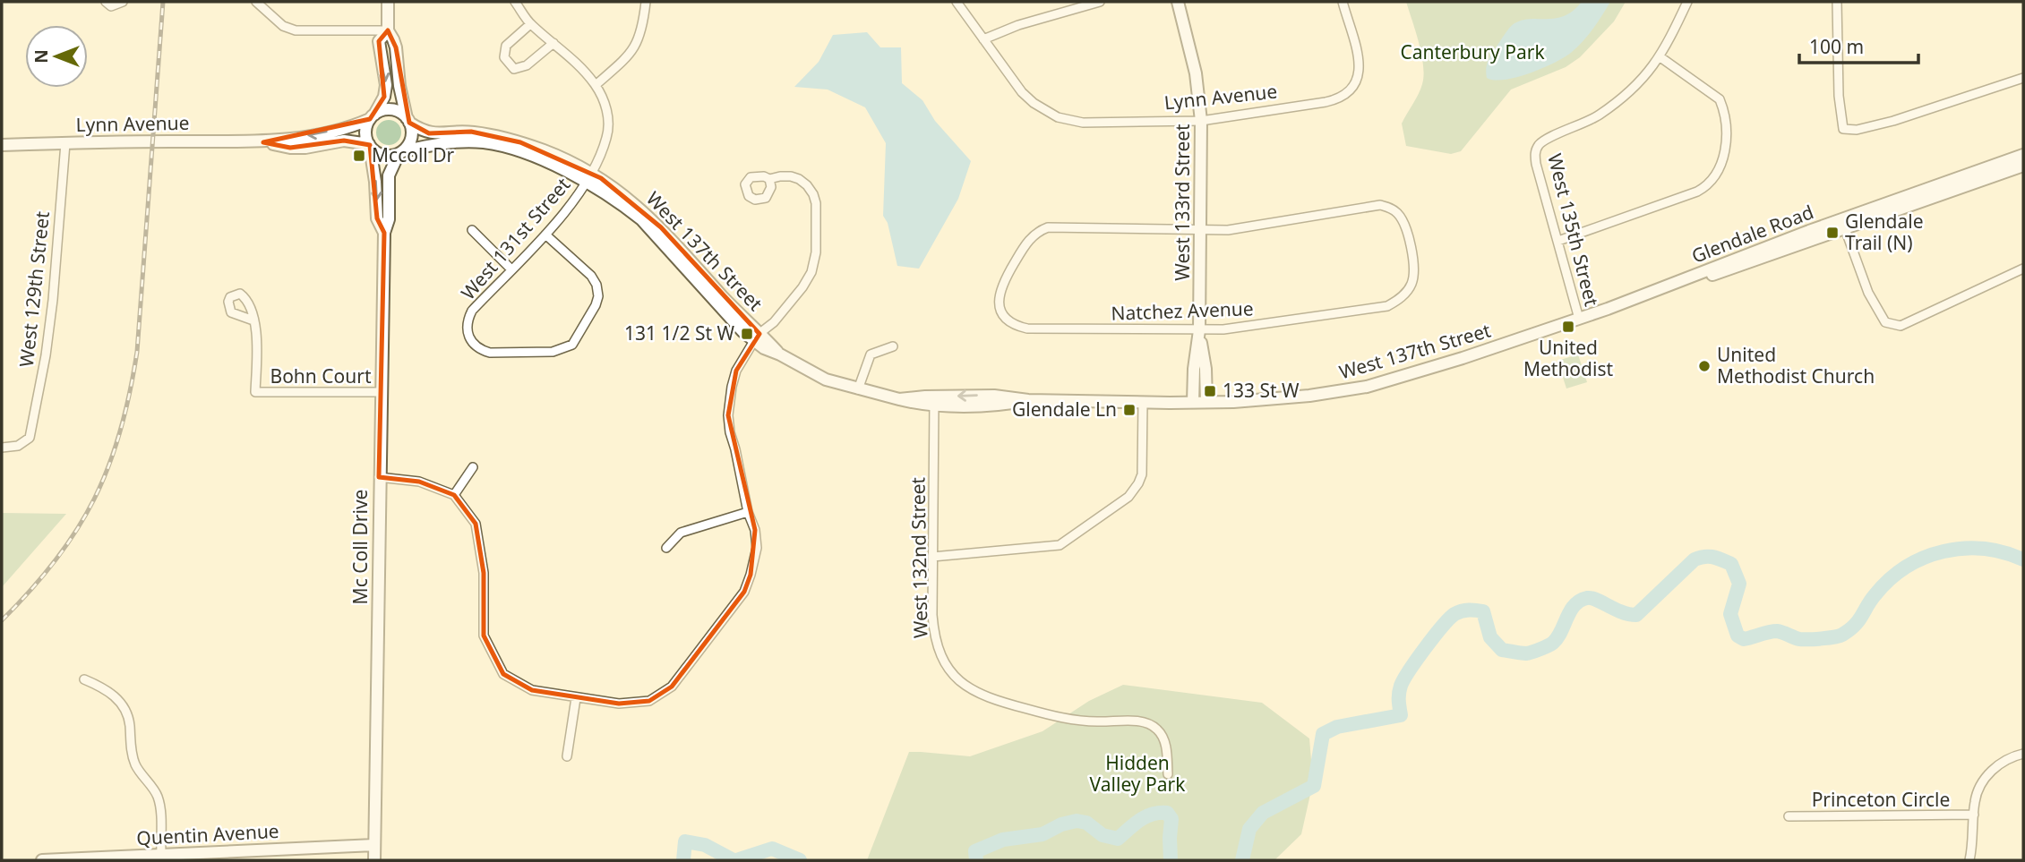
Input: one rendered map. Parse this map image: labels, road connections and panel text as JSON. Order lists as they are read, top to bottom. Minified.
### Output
{"streets":{"main road":["Lynn Avenue","West 133rd Street","Glendale Road","West 137th Street","Mc Coll Drive","Quentin Avenue"],"street":["West 135th Street","West 131st Street","West 129th Street","Natchez Avenue","Bohn Court","West 132nd Street","Princeton Circle"]},"crossings":[["Lynn Avenue","West 133rd Street"],["Lynn Avenue","West 129th Street"],["Lynn Avenue","Mc Coll Drive"],["West 133rd Street","West 137th Street"],["West 133rd Street","Natchez Avenue"],["West 135th Street","West 137th Street"],["Glendale Road","West 137th Street"],["West 131st Street","West 137th Street"],["West 137th Street","West 132nd Street"],["Bohn Court","Mc Coll Drive"],["Mc Coll Drive","Quentin Avenue"]],"parks":["Canterbury Park","Hidden Valley Park"],"places":{"transit":["Mccoll Dr","Glendale Trail (N)","United Methodist","131 1/2 St W","133 St W","Glendale Ln"],"other":["United Methodist Church"]},"scale_bar":"100 m","north":"left"}
